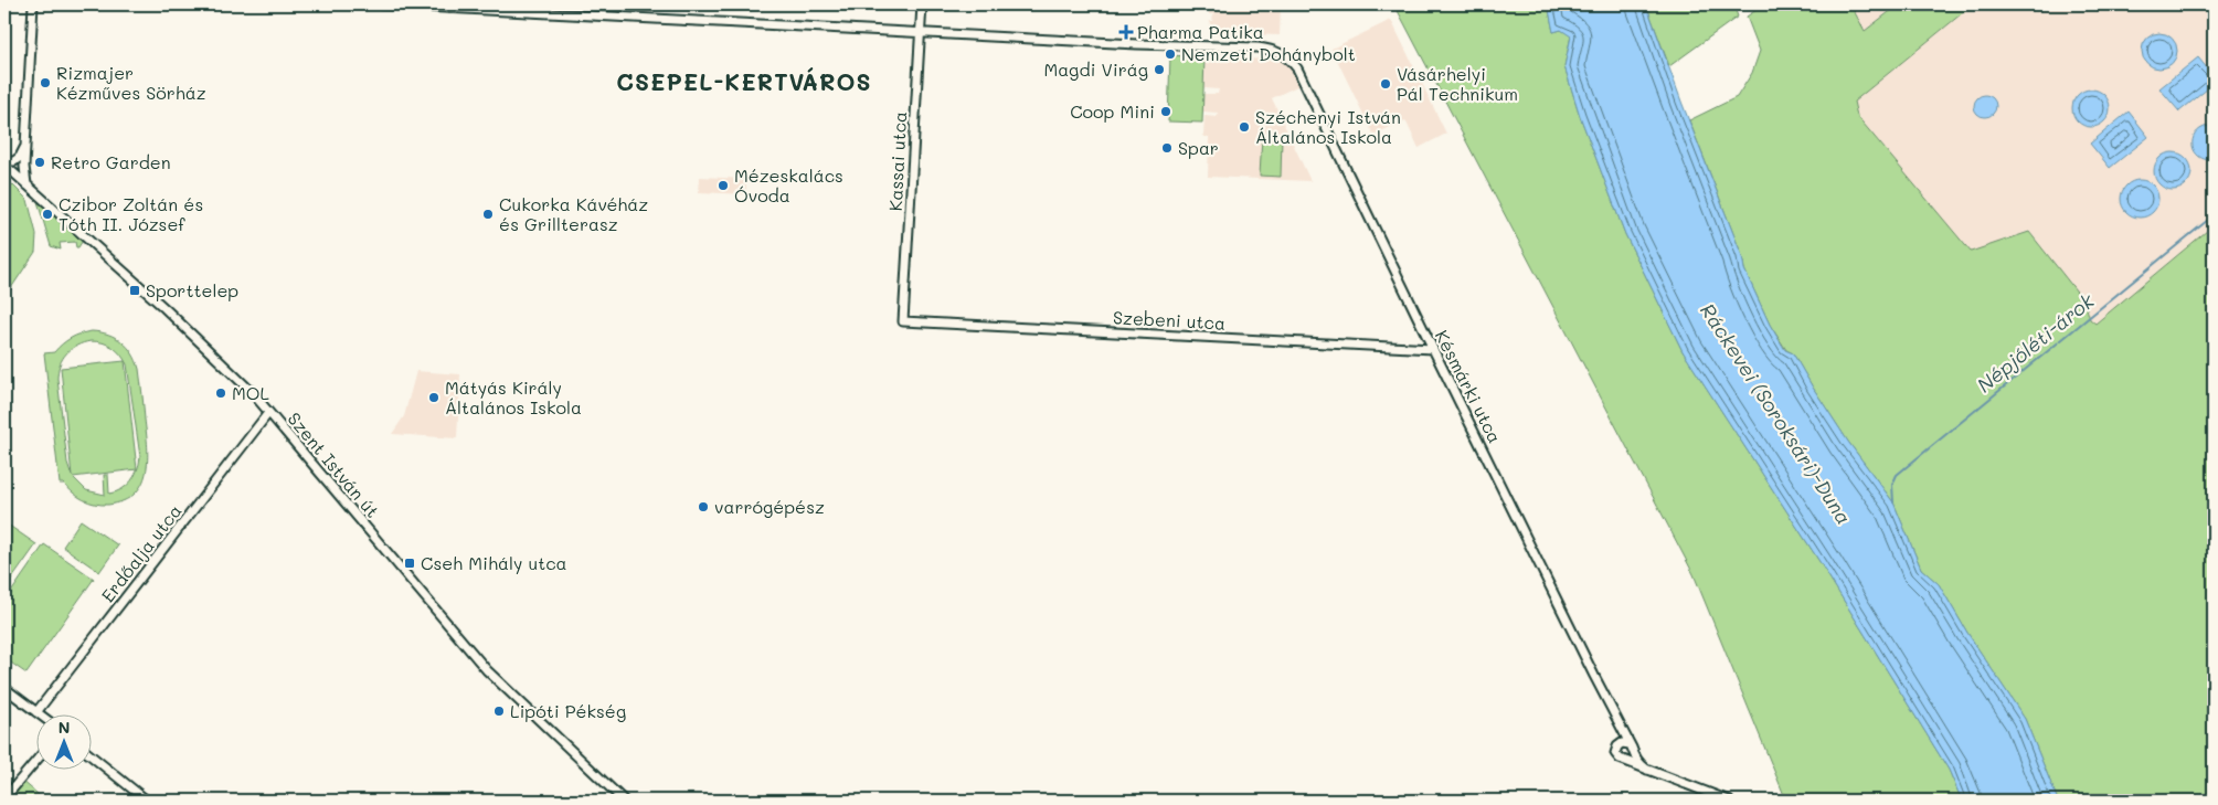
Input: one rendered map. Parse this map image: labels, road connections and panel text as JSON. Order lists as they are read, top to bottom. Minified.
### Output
{"streets":{"street":["Kassai utca","Szebeni utca","Késmárki utca","Szent István út","Erdőalja utca"]},"crossings":[["Kassai utca","Szebeni utca"],["Kassai utca","Késmárki utca"],["Szebeni utca","Késmárki utca"],["Szent István út","Erdőalja utca"]],"districts":["CSEPEL-KERTVÁROS"],"water":["Népjóléti-árok","Ráckevei (Soroksári)-Duna"],"places":{"health":["Pharma Patika"],"other":["Nemzeti Dohánybolt","Magdi Virág","Rizmajer Kézműves Sörház","Vásárhelyi Pál Technikum","Coop Mini","Széchenyi István Általános Iskola","Spar","Retro Garden","Mézeskalács Óvoda","Czibor Zoltán és Tóth II. József","Cukorka Kávéház és Grillterasz","MOL","Mátyás Király Általános Iskola","varrógépész","Lipóti Pékség"],"transit":["Sporttelep","Cseh Mihály utca"]},"north":"top"}
